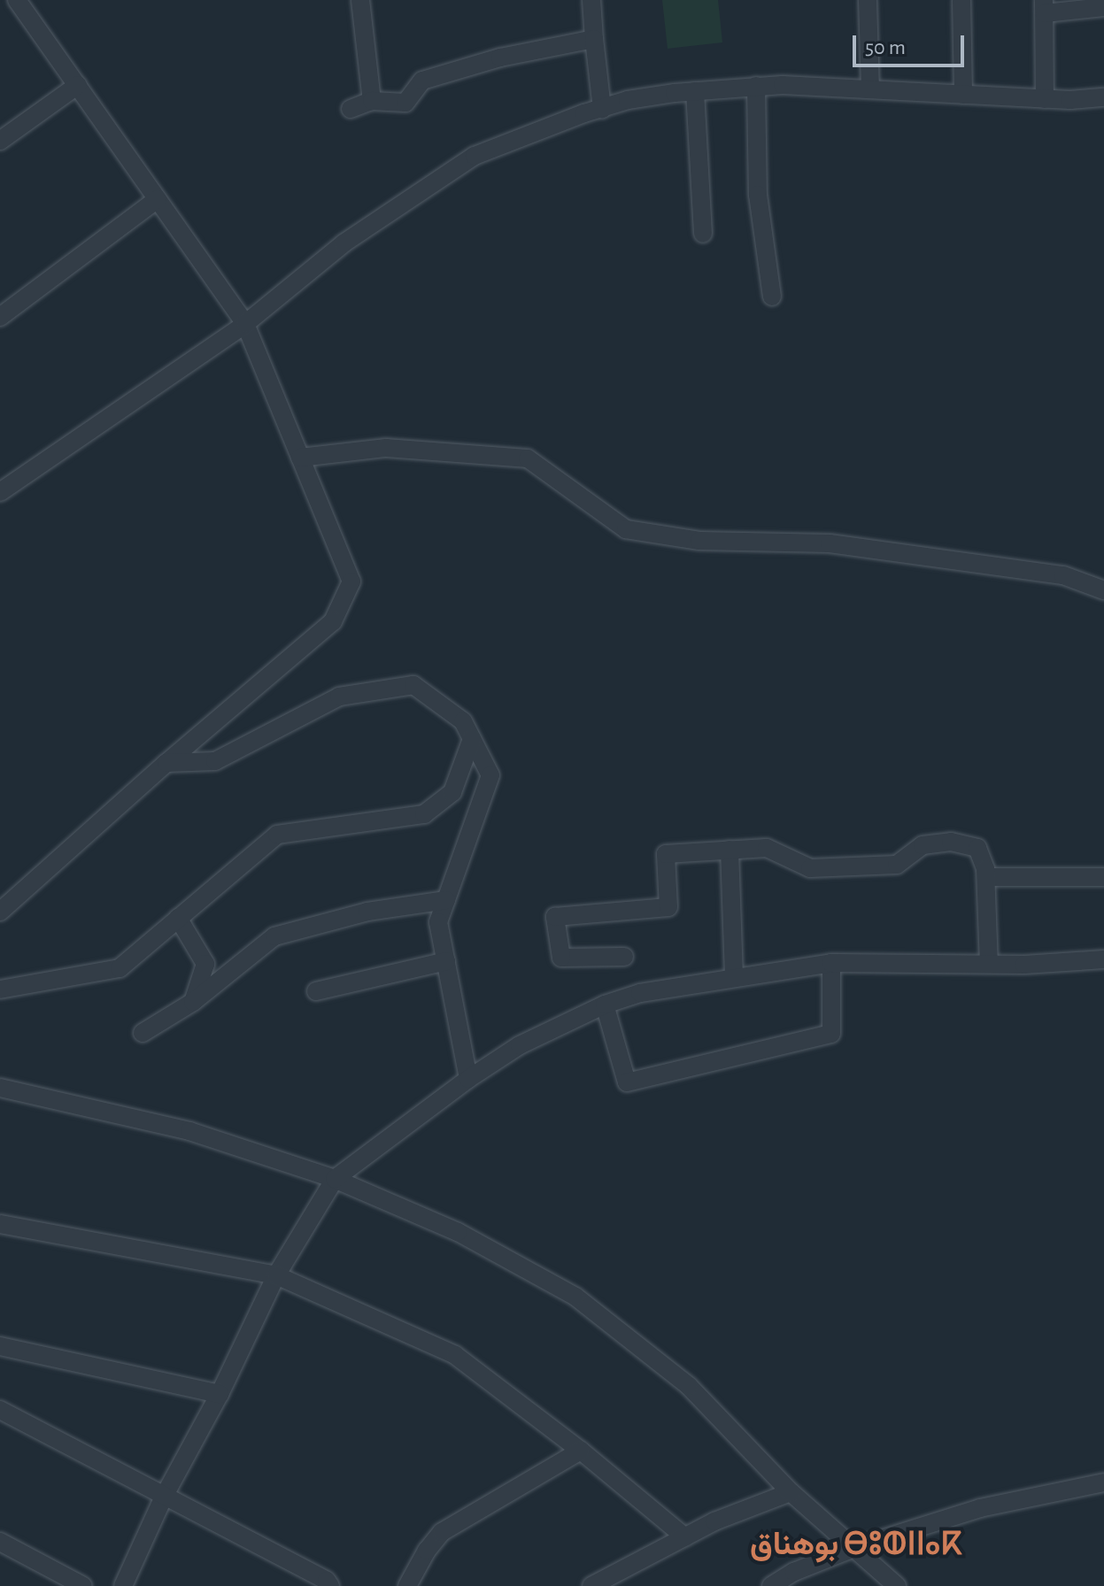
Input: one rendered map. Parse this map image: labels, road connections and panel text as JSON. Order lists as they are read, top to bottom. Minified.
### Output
{"districts":["بوهناق ⴱⵓⵀⵏⵏⴰⴽ"],"scale_bar":"50 m"}
